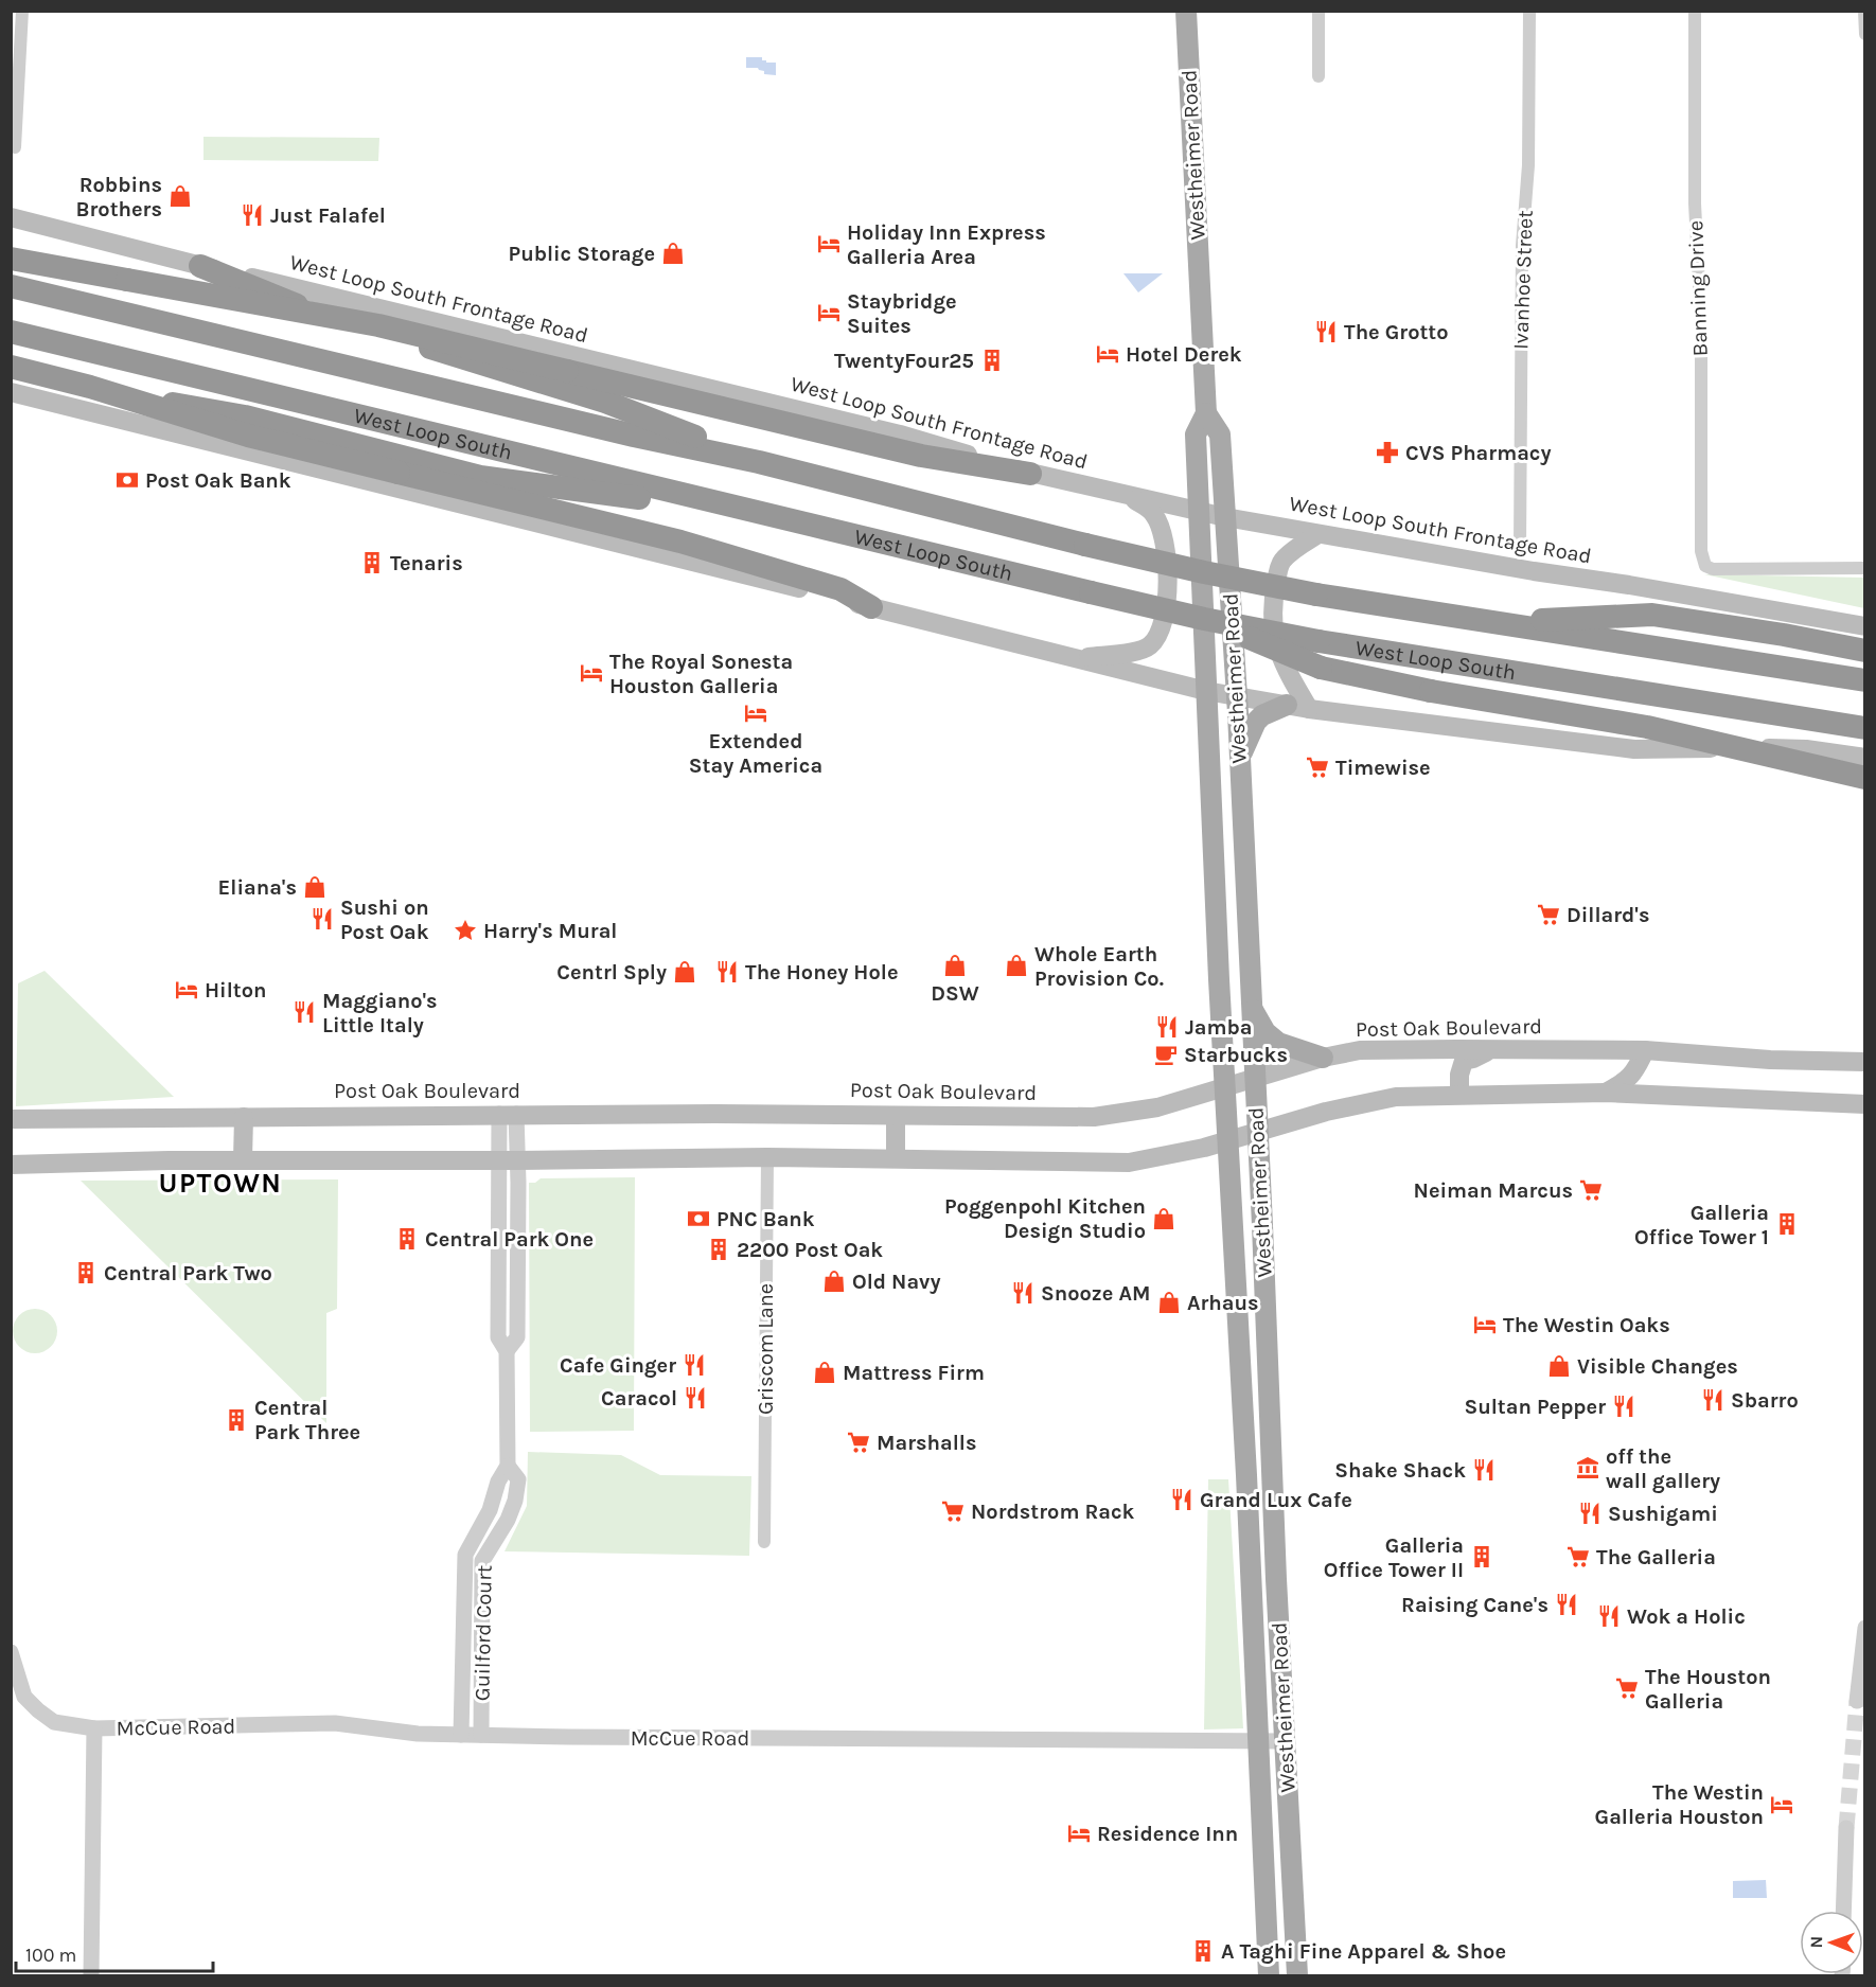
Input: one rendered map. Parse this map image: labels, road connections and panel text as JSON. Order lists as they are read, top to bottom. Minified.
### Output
{"streets":{"highway":["West Loop South"],"main road":["Westheimer Road","West Loop South Frontage Road","Post Oak Boulevard"],"street":["Ivanhoe Street","Banning Drive","Griscom Lane","Guilford Court","McCue Road"]},"crossings":[["Westheimer Road","West Loop South Frontage Road"],["Westheimer Road","Post Oak Boulevard"],["Westheimer Road","McCue Road"],["Post Oak Boulevard","Guilford Court"],["Guilford Court","McCue Road"]],"districts":["UPTOWN"],"places":{"shop":["Robbins Brothers","Public Storage","Eliana's","DSW","Whole Earth Provision Co.","Centrl Sply","Poggenpohl Kitchen Design Studio","Old Navy","Arhaus","Visible Changes","Mattress Firm"],"restaurant":["Just Falafel","The Grotto","Sushi on Post Oak","The Honey Hole","Maggiano's Little Italy","Jamba","Snooze AM","Cafe Ginger","Caracol","Sbarro","Sultan Pepper","Shake Shack","Grand Lux Cafe","Sushigami","Raising Cane's","Wok a Holic"],"hotel":["Holiday Inn Express Galleria Area","Staybridge Suites","Hotel Derek","The Royal Sonesta Houston Galleria","Extended Stay America","Hilton","The Westin Oaks","The Westin Galleria Houston","Residence Inn"],"building":["TwentyFour25","Tenaris","Galleria Office Tower 1","Central Park One","2200 Post Oak","Central Park Two","Central Park Three","Galleria Office Tower II","A Taghi Fine Apparel & Shoe"],"pharmacy":["CVS Pharmacy"],"bank":["Post Oak Bank","PNC Bank"],"supermarket":["Timewise","Dillard's","Neiman Marcus","Marshalls","Nordstrom Rack","The Galleria","The Houston Galleria"],"place":["Harry's Mural"],"cafe":["Starbucks"],"museum":["off the wall gallery"]},"scale_bar":"100 m","north":"left"}
